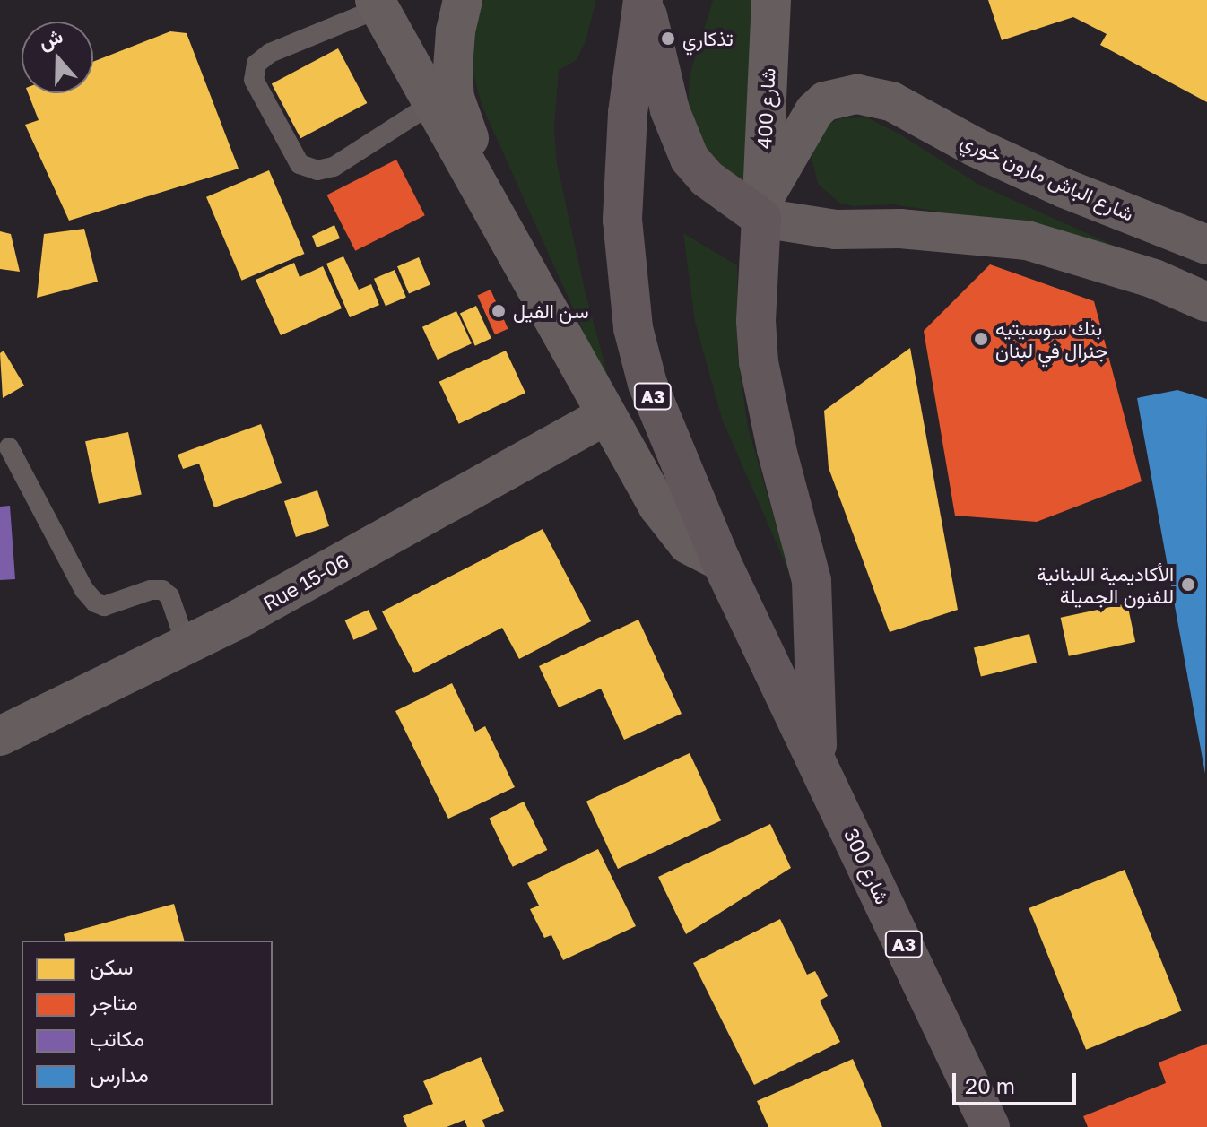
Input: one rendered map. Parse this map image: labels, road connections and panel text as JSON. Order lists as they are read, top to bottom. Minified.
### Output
{"streets":{"highway":["A3","شارع 300"],"main road":["شارع 400","شارع الباش مارون خوري","Rue 15-06"]},"crossings":[["شارع 400","شارع الباش مارون خوري"],["A3","شارع 300"]],"places":["تذكاري","سن الفيل","بنك سوسيتيه جنرال في لبنان","الأكاديمية اللبنانية للفنون الجميلة"],"legend":["سكن","متاجر","مكاتب","مدارس"],"scale_bar":"20 m","north":"top"}
